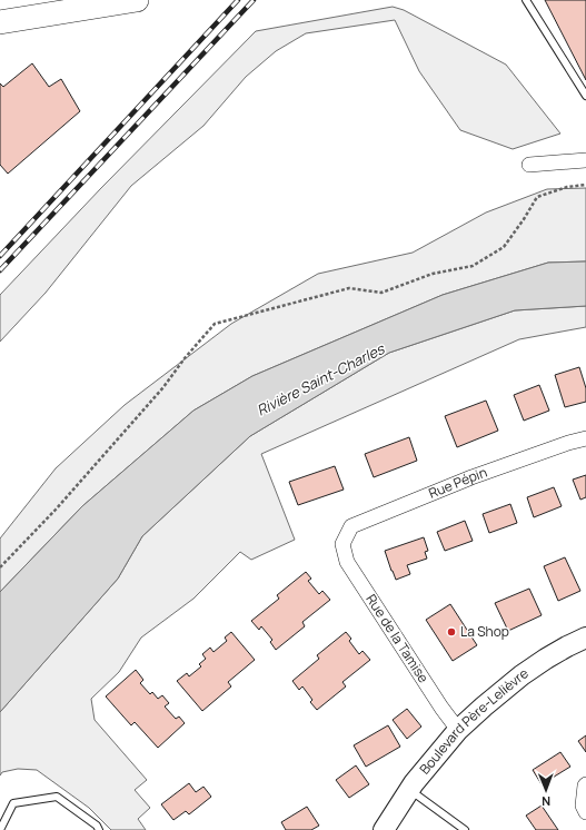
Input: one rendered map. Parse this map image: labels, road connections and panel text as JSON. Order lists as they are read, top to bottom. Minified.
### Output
{"streets":{"main road":["Boulevard Père-Lelièvre"],"street":["Rue Pépin","Rue de la Tamise"]},"crossings":[["Rue Pépin","Rue de la Tamise"],["Rue de la Tamise","Boulevard Père-Lelièvre"]],"water":["Rivière Saint-Charles"],"places":["La Shop"],"north":"bottom"}
